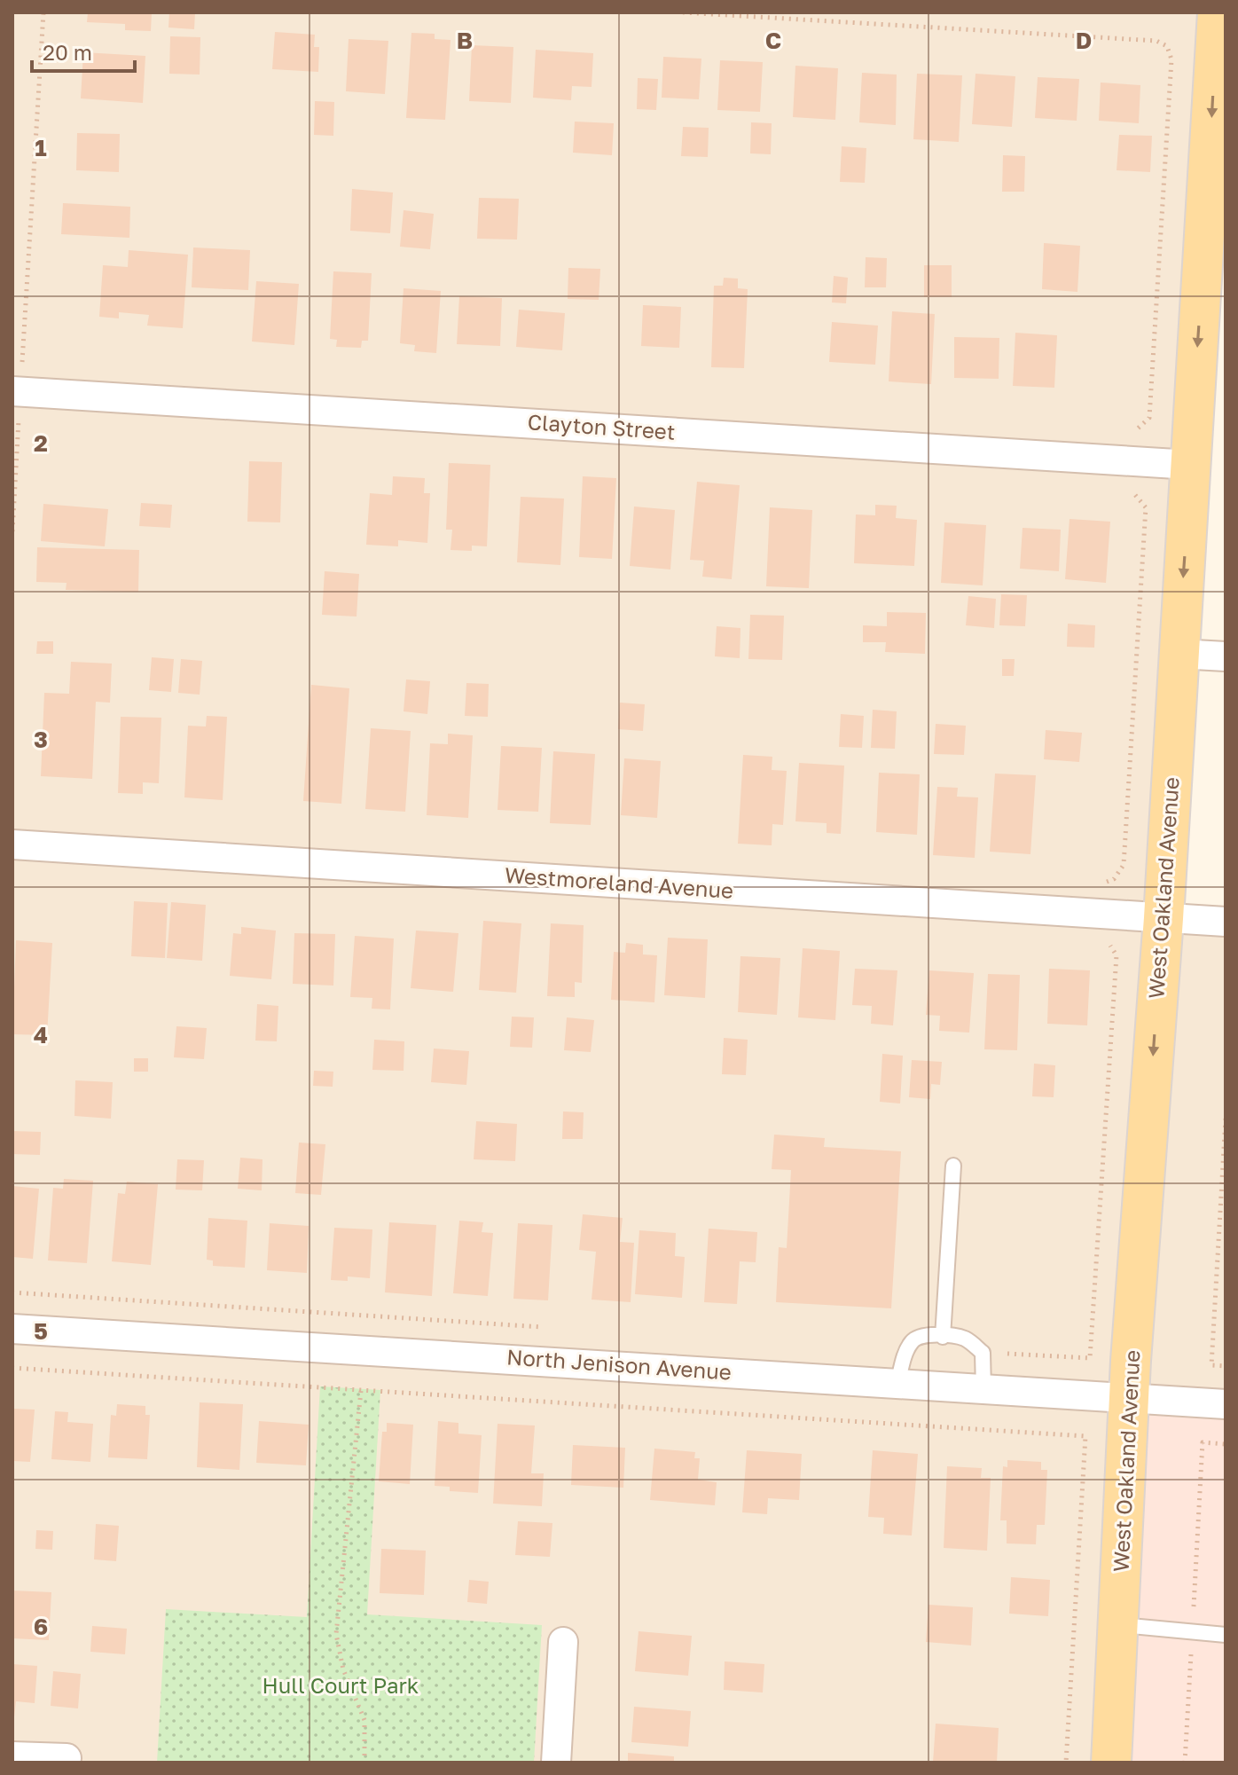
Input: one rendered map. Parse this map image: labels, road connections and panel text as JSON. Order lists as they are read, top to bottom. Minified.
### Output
{"streets":{"main road":["West Oakland Avenue"],"street":["Clayton Street","Westmoreland Avenue","North Jenison Avenue"]},"crossings":[["Clayton Street","West Oakland Avenue"],["Westmoreland Avenue","West Oakland Avenue"],["West Oakland Avenue","North Jenison Avenue"]],"one_way":["West Oakland Avenue"],"parks":["Hull Court Park"],"scale_bar":"20 m","grid":{"columns":["B","C","D"],"rows":["1","2","3","4","5","6"]}}
